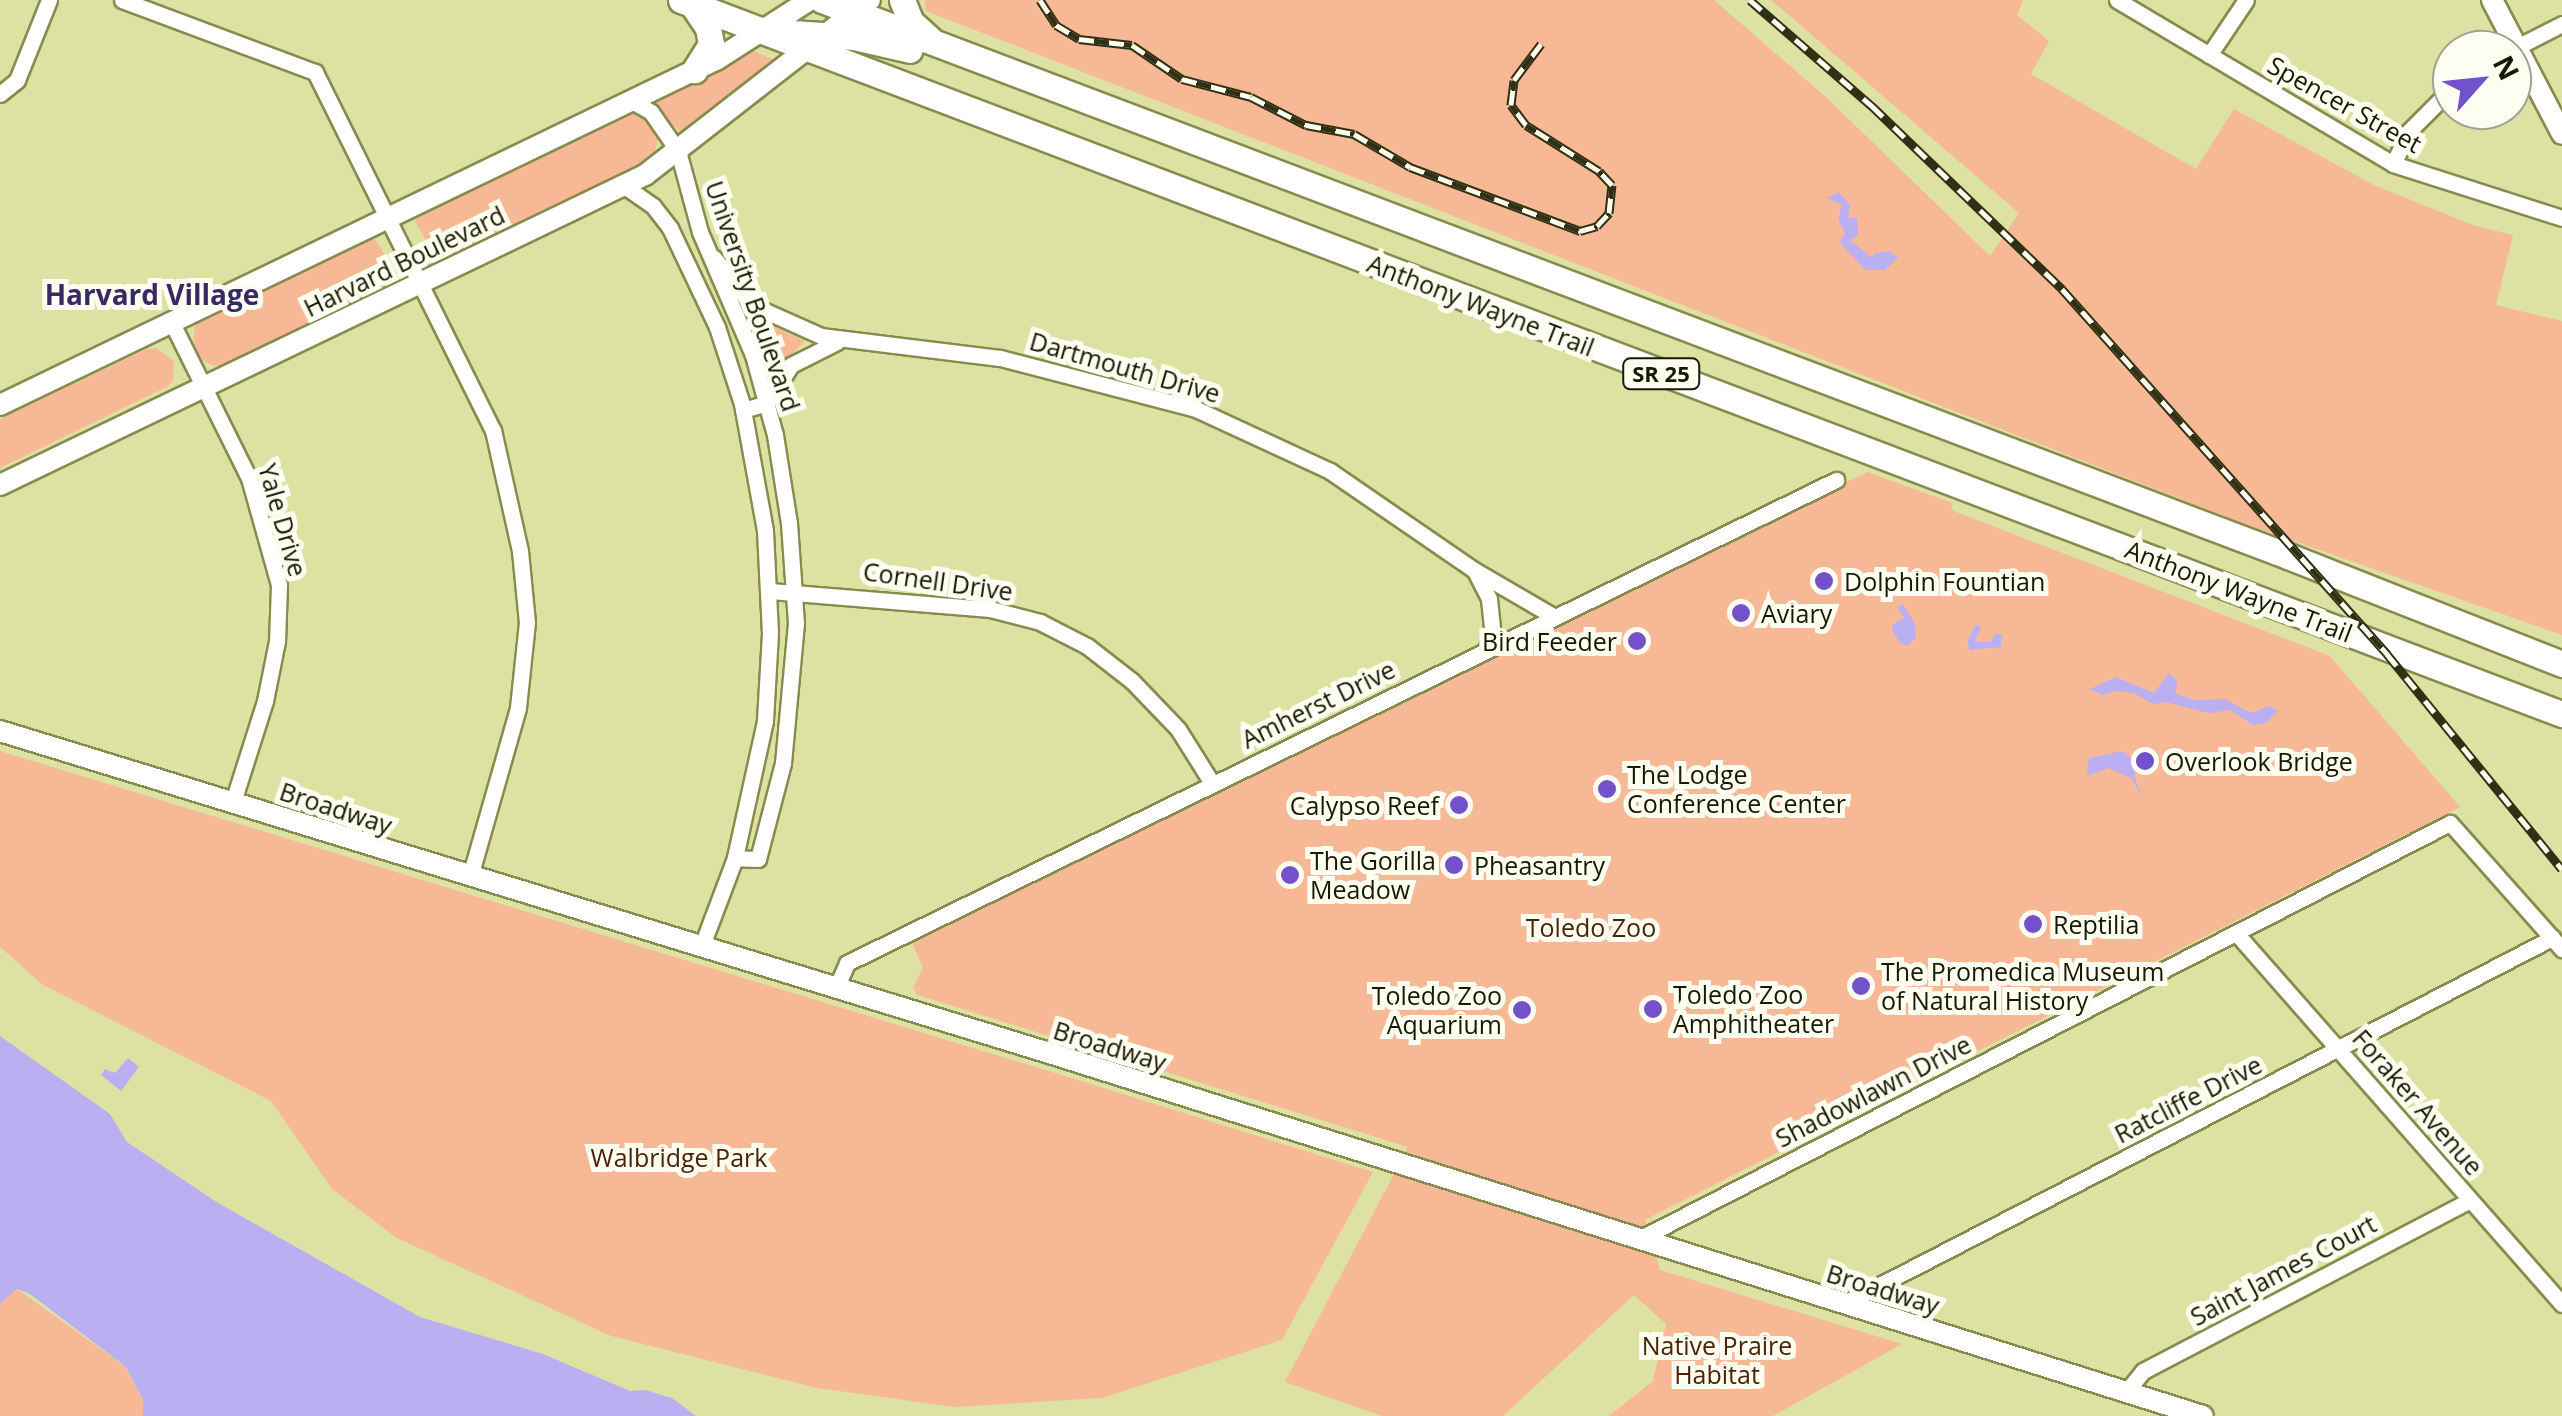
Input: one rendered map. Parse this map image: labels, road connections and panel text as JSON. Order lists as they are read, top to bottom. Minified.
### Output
{"streets":{"highway":["Anthony Wayne Trail","SR 25"],"street":["Spencer Street","Harvard Boulevard","University Boulevard","Dartmouth Drive","Yale Drive","Cornell Drive","Amherst Drive","Broadway","Shadowlawn Drive","Ratcliffe Drive","Foraker Avenue","Saint James Court"]},"crossings":[["Harvard Boulevard","University Boulevard"],["Harvard Boulevard","Anthony Wayne Trail"],["Harvard Boulevard","Yale Drive"],["University Boulevard","Dartmouth Drive"],["University Boulevard","Cornell Drive"],["University Boulevard","Broadway"],["Dartmouth Drive","Amherst Drive"],["Yale Drive","Broadway"],["Cornell Drive","Amherst Drive"],["Amherst Drive","Broadway"],["Broadway","Shadowlawn Drive"],["Broadway","Ratcliffe Drive"],["Broadway","Saint James Court"],["Shadowlawn Drive","Ratcliffe Drive"],["Shadowlawn Drive","Foraker Avenue"],["Ratcliffe Drive","Foraker Avenue"],["Foraker Avenue","Saint James Court"]],"districts":["Harvard Village"],"parks":["Toledo Zoo","Walbridge Park","Native Praire Habitat"],"places":["Dolphin Fountian","Aviary","Bird Feeder","Overlook Bridge","The Lodge Conference Center","Calypso Reef","Pheasantry","The Gorilla Meadow","Reptilia","The Promedica Museum of Natural History","Toledo Zoo Amphitheater","Toledo Zoo Aquarium"],"north":"top right"}
